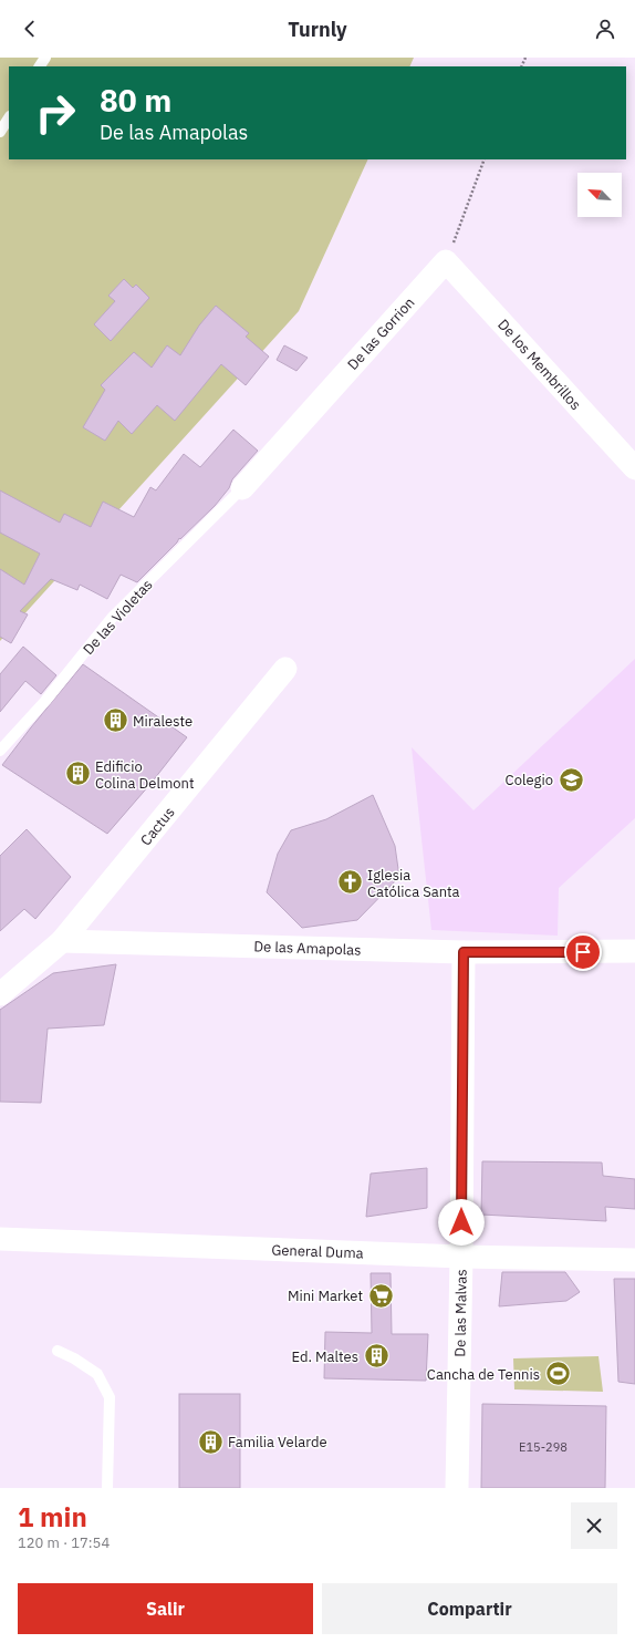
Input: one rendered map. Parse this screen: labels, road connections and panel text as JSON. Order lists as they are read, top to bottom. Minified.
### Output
{"streets":{"street":["De las Gorrion","De los Membrillos","Cactus","De las Amapolas","General Duma","De las Malvas"],"lane":["De las Violetas"]},"crossings":[["De las Gorrion","De los Membrillos"],["De las Gorrion","De las Violetas"],["Cactus","De las Amapolas"],["De las Amapolas","De las Malvas"],["General Duma","De las Malvas"]],"places":{"building":["Miraleste","Edificio Colina Delmont","Ed. Maltes","Familia Velarde"],"school or university":["Colegio"],"church":["Iglesia Católica Santa"],"supermarket":["Mini Market"],"sports":["Cancha de Tennis"]},"house_numbers":["E15-298"],"north":"top left","page":{"header":"Turnly","turn":["80 m","De las Amapolas"],"heading":["1 min","120 m · 17:54"],"buttons":["Salir","Compartir"]}}
